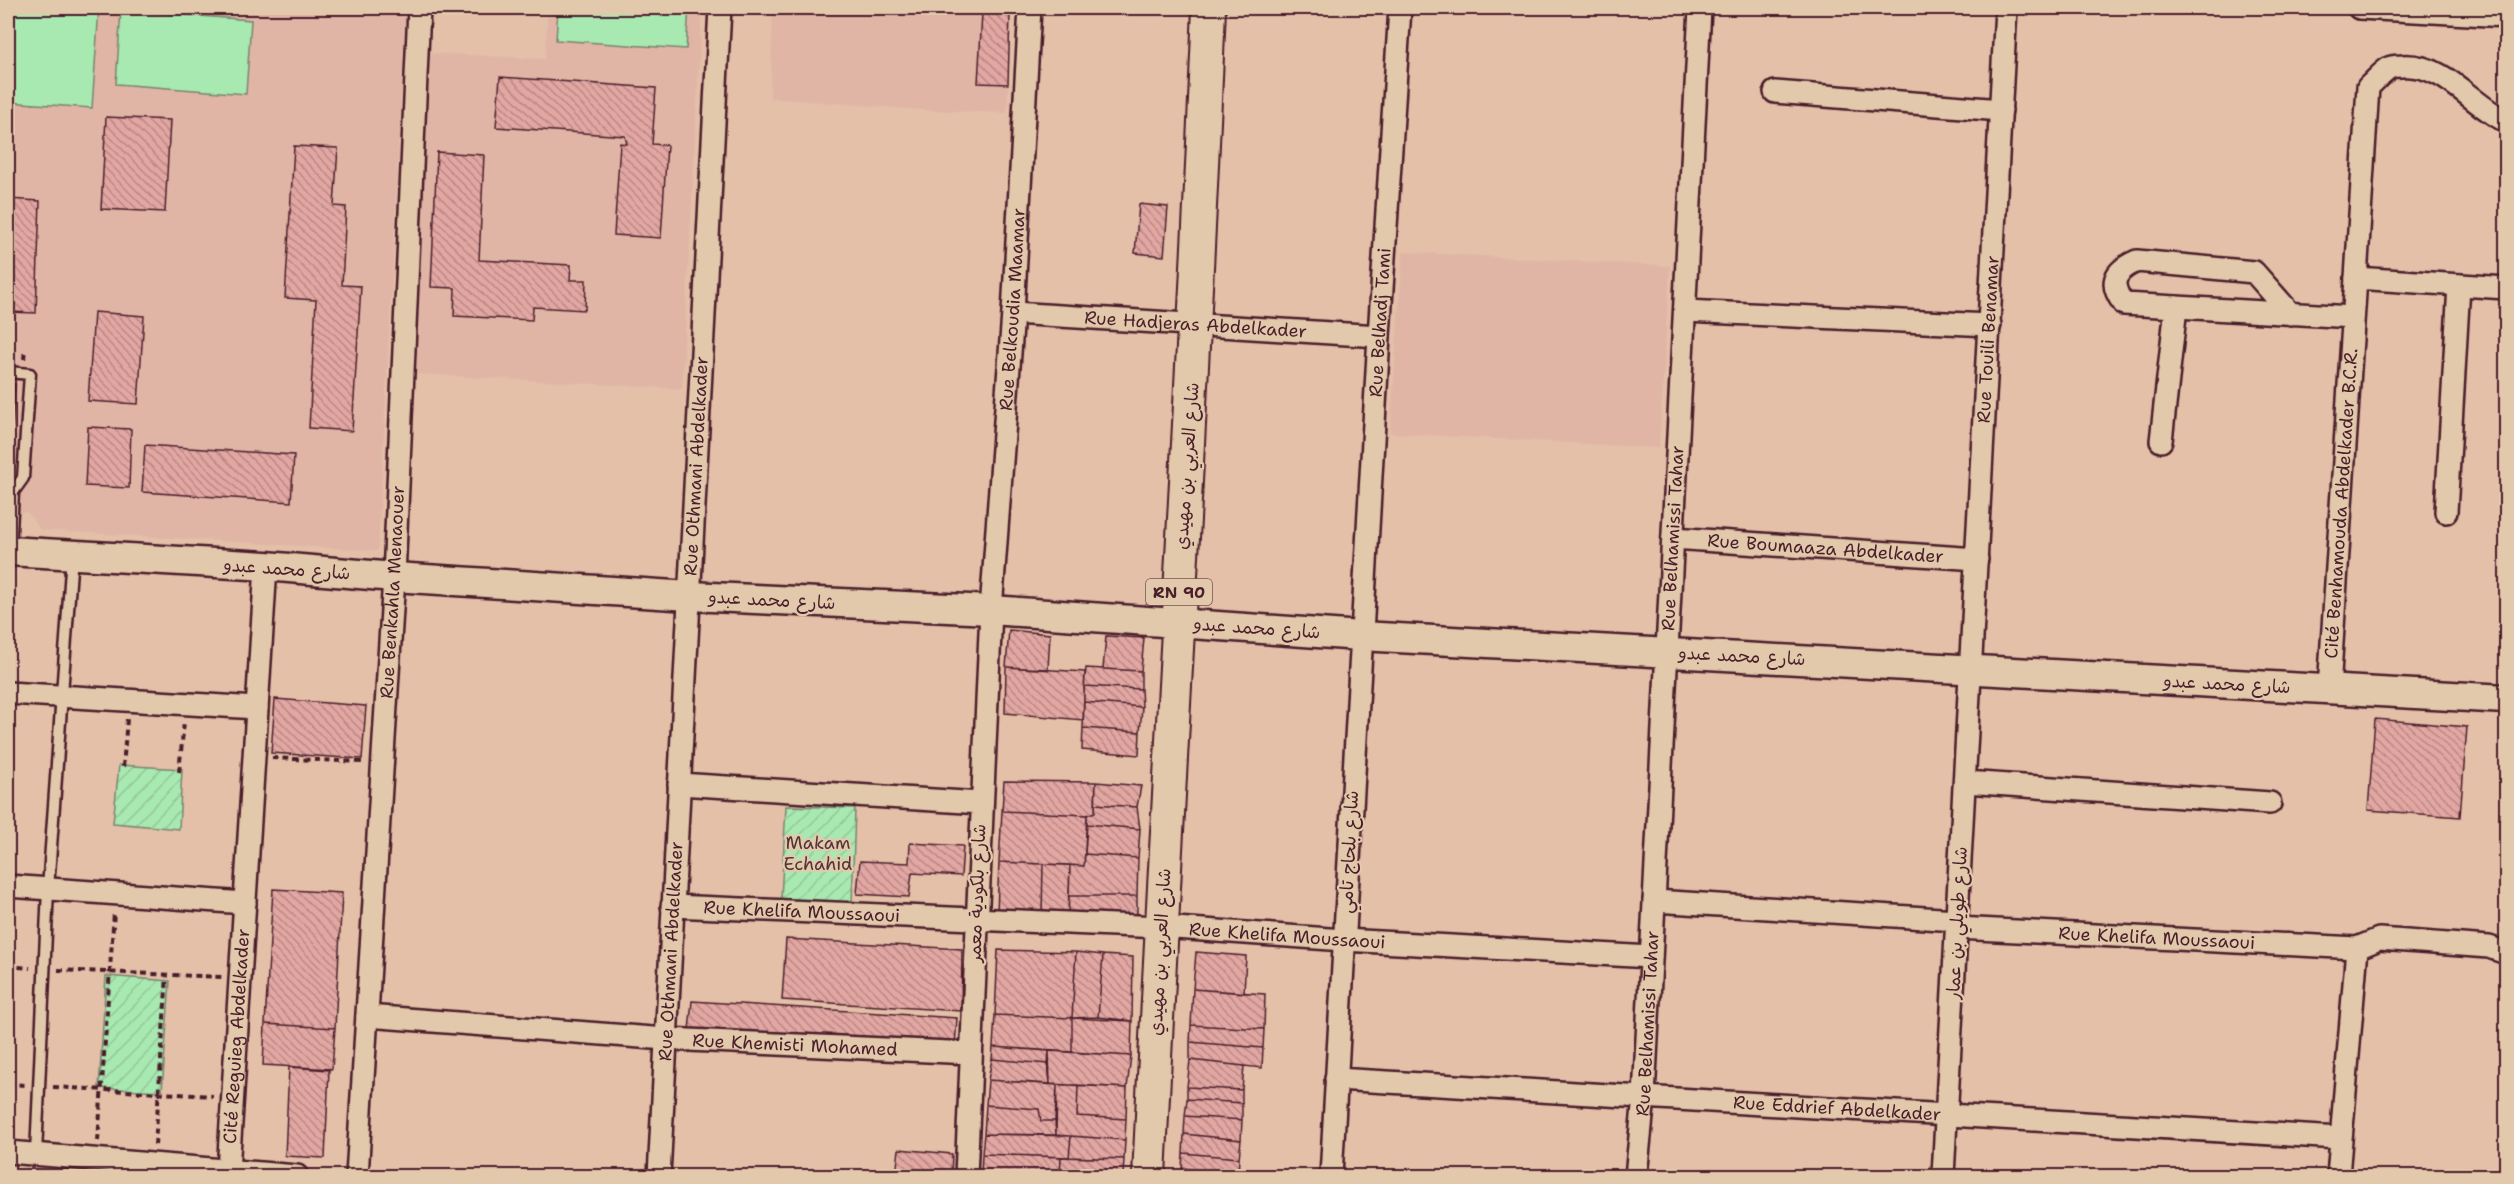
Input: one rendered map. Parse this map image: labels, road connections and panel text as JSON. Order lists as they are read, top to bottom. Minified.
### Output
{"streets":{"main road":["شارع العربي بن مهيدي","RN 90"],"street":["Rue Belkoudia Maamar","Rue Belhadj Tami","Rue Hadjeras Abdelkader","Rue Touili Benamar","Rue Othmani Abdelkader","Cité Benhamouda Abdelkader B.C.R.","Rue Belhamissi Tahar","Rue Boumaaza Abdelkader","شارع محمد عبدو","Rue Benkahla Menaouer","شارع بلحاج تامي","شارع بلكودية معمر","Rue Khelifa Moussaoui","شارع طويلي بن عمار","Cité Reguieg Abdelkader","Rue Khemisti Mohamed","Rue Eddrief Abdelkader"]},"crossings":[["Rue Belkoudia Maamar","Rue Hadjeras Abdelkader"],["Rue Belkoudia Maamar","شارع محمد عبدو"],["Rue Belkoudia Maamar","شارع بلكودية معمر"],["Rue Belhadj Tami","Rue Hadjeras Abdelkader"],["Rue Belhadj Tami","شارع محمد عبدو"],["Rue Belhadj Tami","شارع بلحاج تامي"],["Rue Hadjeras Abdelkader","شارع العربي بن مهيدي"],["Rue Touili Benamar","Rue Boumaaza Abdelkader"],["Rue Touili Benamar","شارع محمد عبدو"],["Rue Touili Benamar","شارع طويلي بن عمار"],["Rue Othmani Abdelkader","شارع محمد عبدو"],["Rue Othmani Abdelkader","Rue Khelifa Moussaoui"],["Rue Othmani Abdelkader","Rue Khemisti Mohamed"],["شارع العربي بن مهيدي","شارع محمد عبدو"],["شارع العربي بن مهيدي","Rue Khelifa Moussaoui"],["Cité Benhamouda Abdelkader B.C.R.","شارع محمد عبدو"],["Rue Belhamissi Tahar","Rue Boumaaza Abdelkader"],["Rue Belhamissi Tahar","شارع محمد عبدو"],["Rue Belhamissi Tahar","Rue Khelifa Moussaoui"],["Rue Belhamissi Tahar","Rue Eddrief Abdelkader"],["شارع محمد عبدو","Rue Benkahla Menaouer"],["شارع محمد عبدو","شارع بلحاج تامي"],["شارع محمد عبدو","شارع بلكودية معمر"],["شارع محمد عبدو","شارع طويلي بن عمار"],["شارع محمد عبدو","Cité Reguieg Abdelkader"],["Rue Benkahla Menaouer","Rue Khemisti Mohamed"],["شارع بلحاج تامي","Rue Khelifa Moussaoui"],["شارع بلحاج تامي","Rue Eddrief Abdelkader"],["شارع بلكودية معمر","Rue Khelifa Moussaoui"],["شارع بلكودية معمر","Rue Khemisti Mohamed"],["Rue Khelifa Moussaoui","شارع طويلي بن عمار"],["شارع طويلي بن عمار","Rue Eddrief Abdelkader"]],"parks":["Makam Echahid"]}
